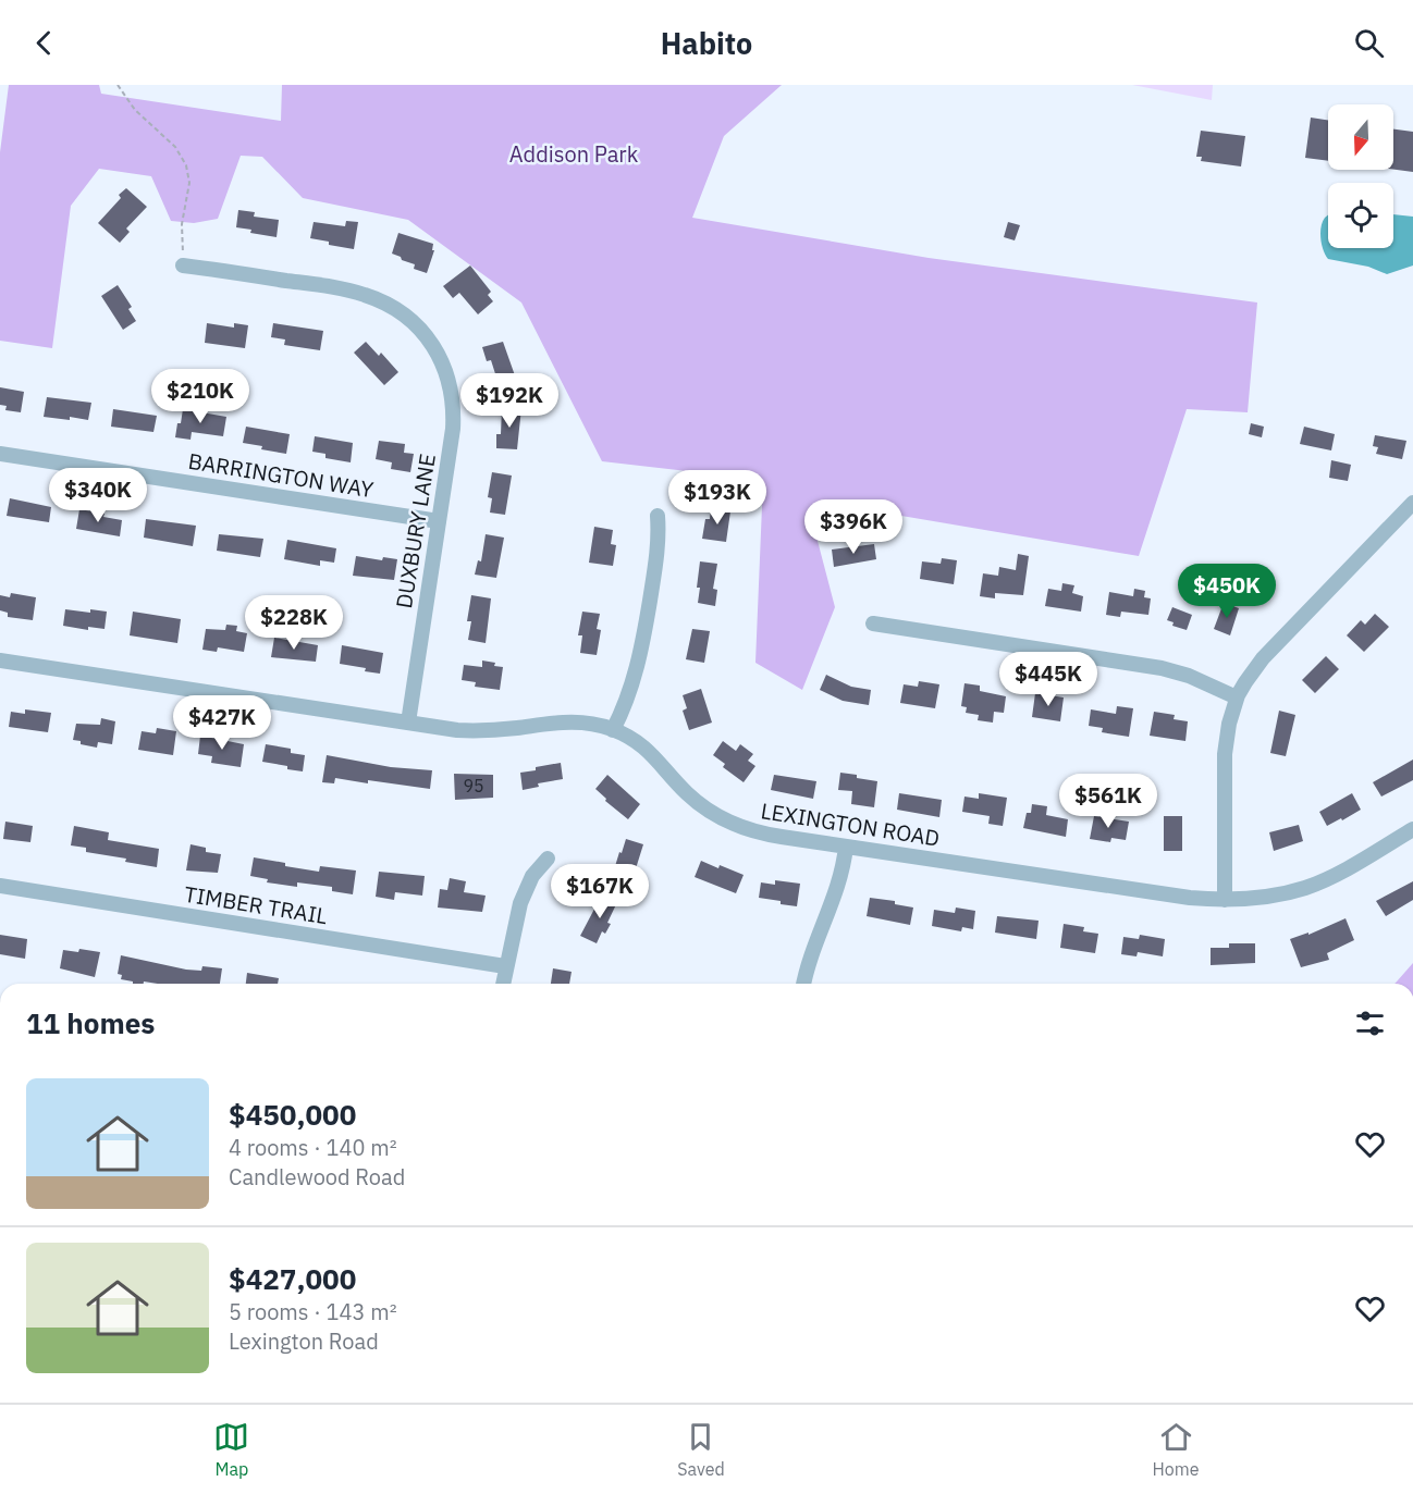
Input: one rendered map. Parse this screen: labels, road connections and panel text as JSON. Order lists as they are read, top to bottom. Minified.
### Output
{"streets":{"street":["BARRINGTON WAY","DUXBURY LANE","LEXINGTON ROAD","TIMBER TRAIL"]},"crossings":[["BARRINGTON WAY","DUXBURY LANE"],["DUXBURY LANE","LEXINGTON ROAD"]],"parks":["Addison Park"],"house_numbers":["95"],"north":"bottom","page":{"header":"Habito","price":["$210K","$192K","$340K","$193K","$396K","$450K","$228K","$445K","$427K","$561K","$167K"],"heading":"11 homes","list":[{"name":"$450,000","note":"4 rooms · 140 m² · Candlewood Road"},{"name":"$427,000","note":"5 rooms · 143 m² · Lexington Road"}],"tabs":["Map","Saved","Home"]}}
